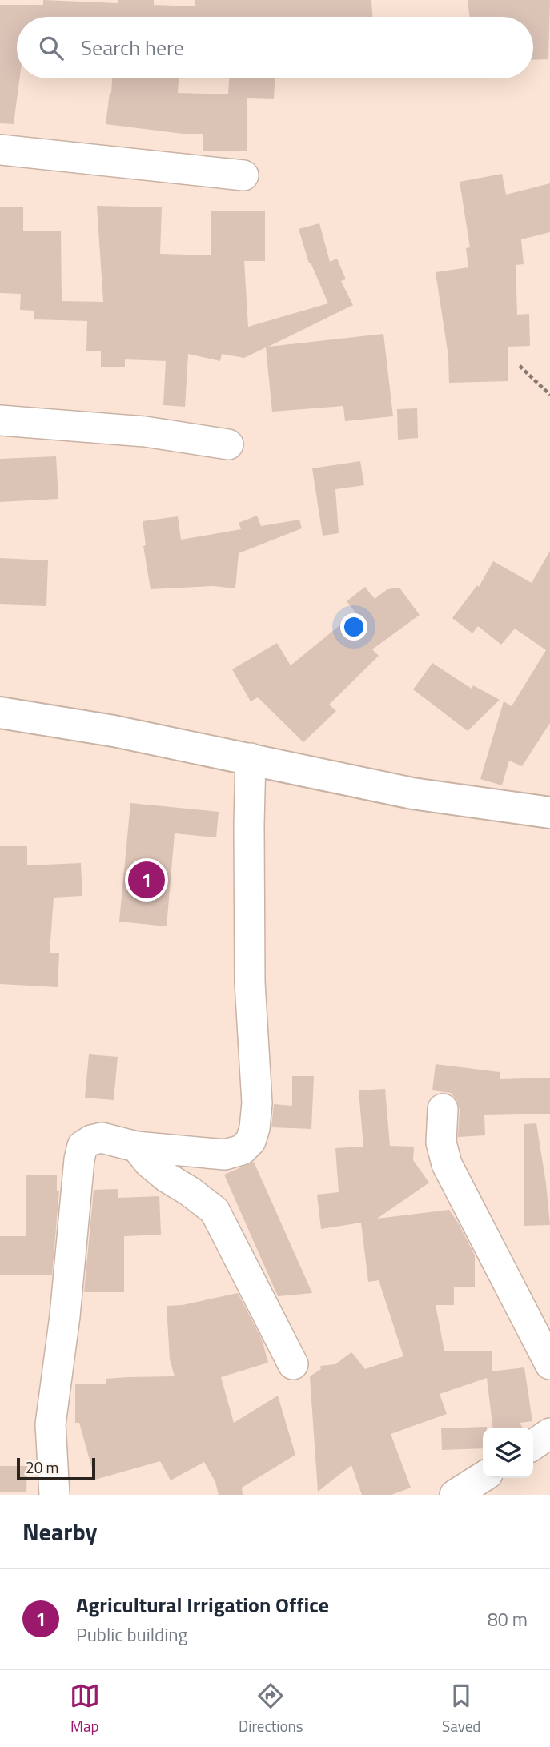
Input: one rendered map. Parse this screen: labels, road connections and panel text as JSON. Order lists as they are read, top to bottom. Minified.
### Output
{"scale_bar":"20 m","page":{"search":"Search here","pins":"1","scale":"20 m","heading":"Nearby","list":[{"mark":"1","name":"Agricultural Irrigation Office","note":"Public building","value":"80 m"}],"nav":["Map","Directions","Saved"]}}
